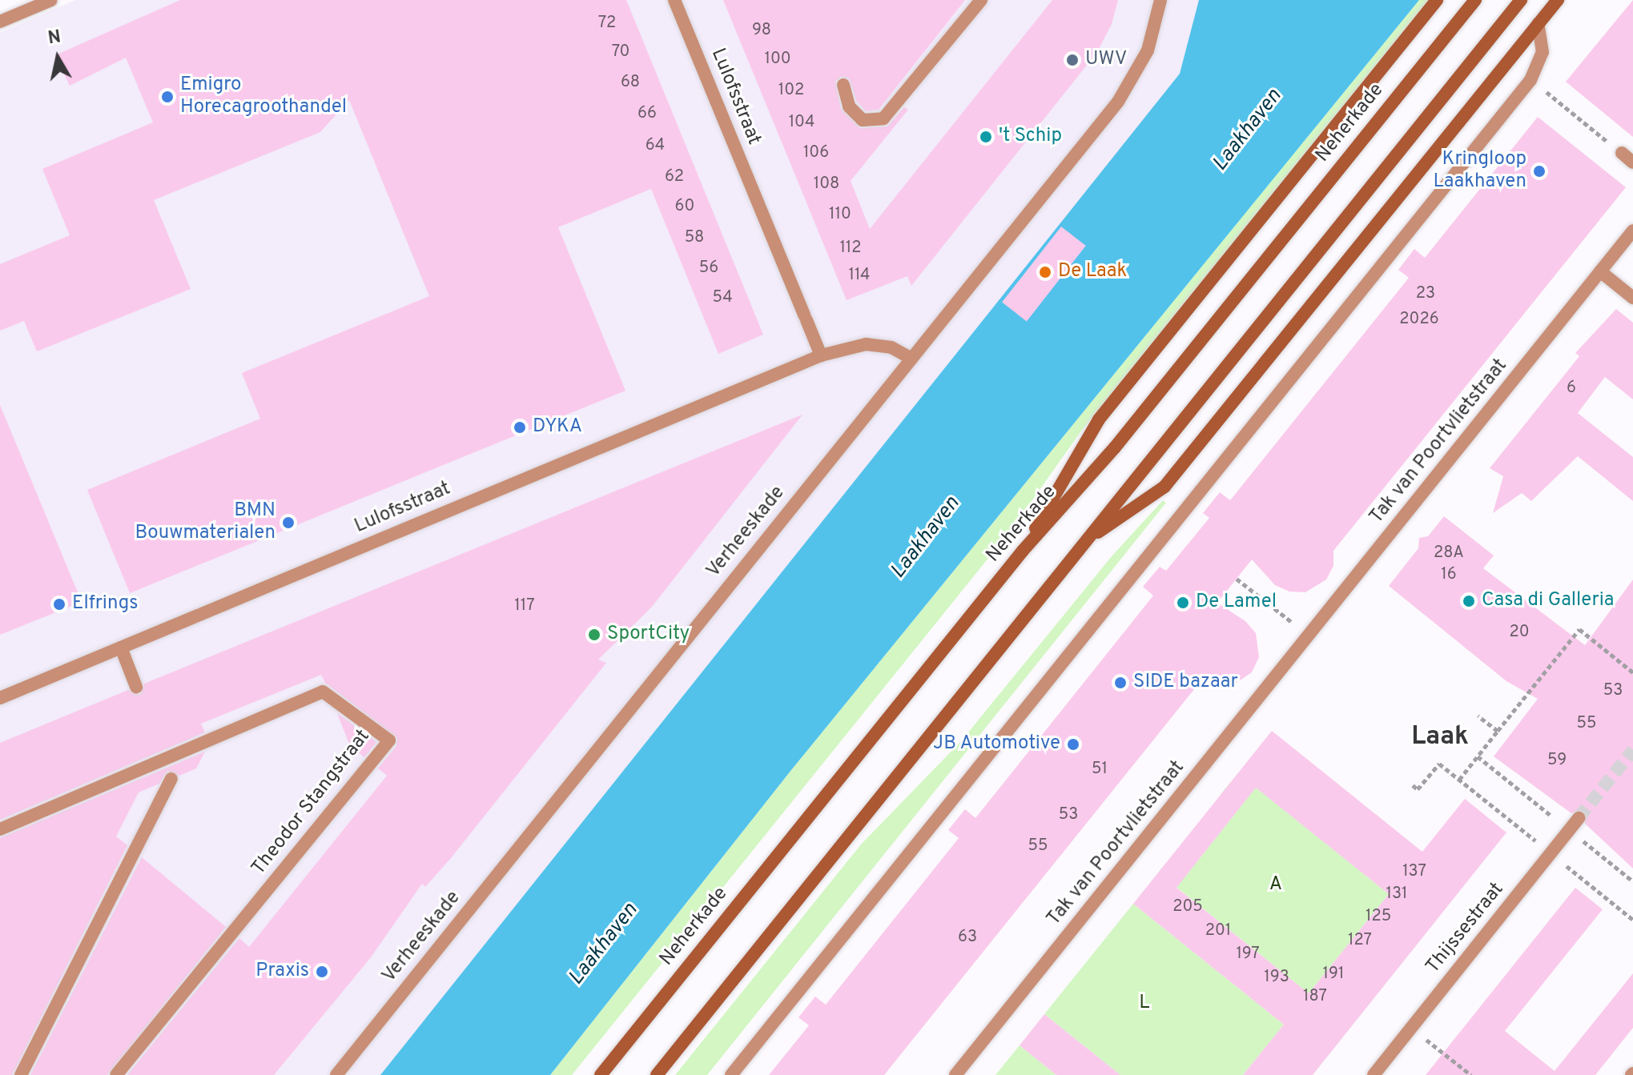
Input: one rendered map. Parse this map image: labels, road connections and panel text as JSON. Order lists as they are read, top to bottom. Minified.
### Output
{"streets":{"main road":["Neherkade"],"street":["Lulofsstraat","Tak van Poortvlietstraat","Verheeskade","Theodor Stangstraat","Thijssestraat"]},"crossings":[["Lulofsstraat","Verheeskade"]],"districts":["Laak"],"water":["Laakhaven"],"parks":["A","L"],"places":["UWV","Emigro Horecagroothandel","'t Schip","Kringloop Laakhaven","De Laak","DYKA","BMN Bouwmaterialen","Casa di Galleria","De Lamel","Elfrings","SportCity","SIDE bazaar","JB Automotive","Praxis"],"house_numbers":["72","98","70","100","68","102","66","104","64","106","62","108","60","110","58","112","56","114","23","54","2026","6","28A","16","117","20","53","55","59","51","53","55","137","131","205","125","201","63","127","197","191","193","187"],"north":"top"}
